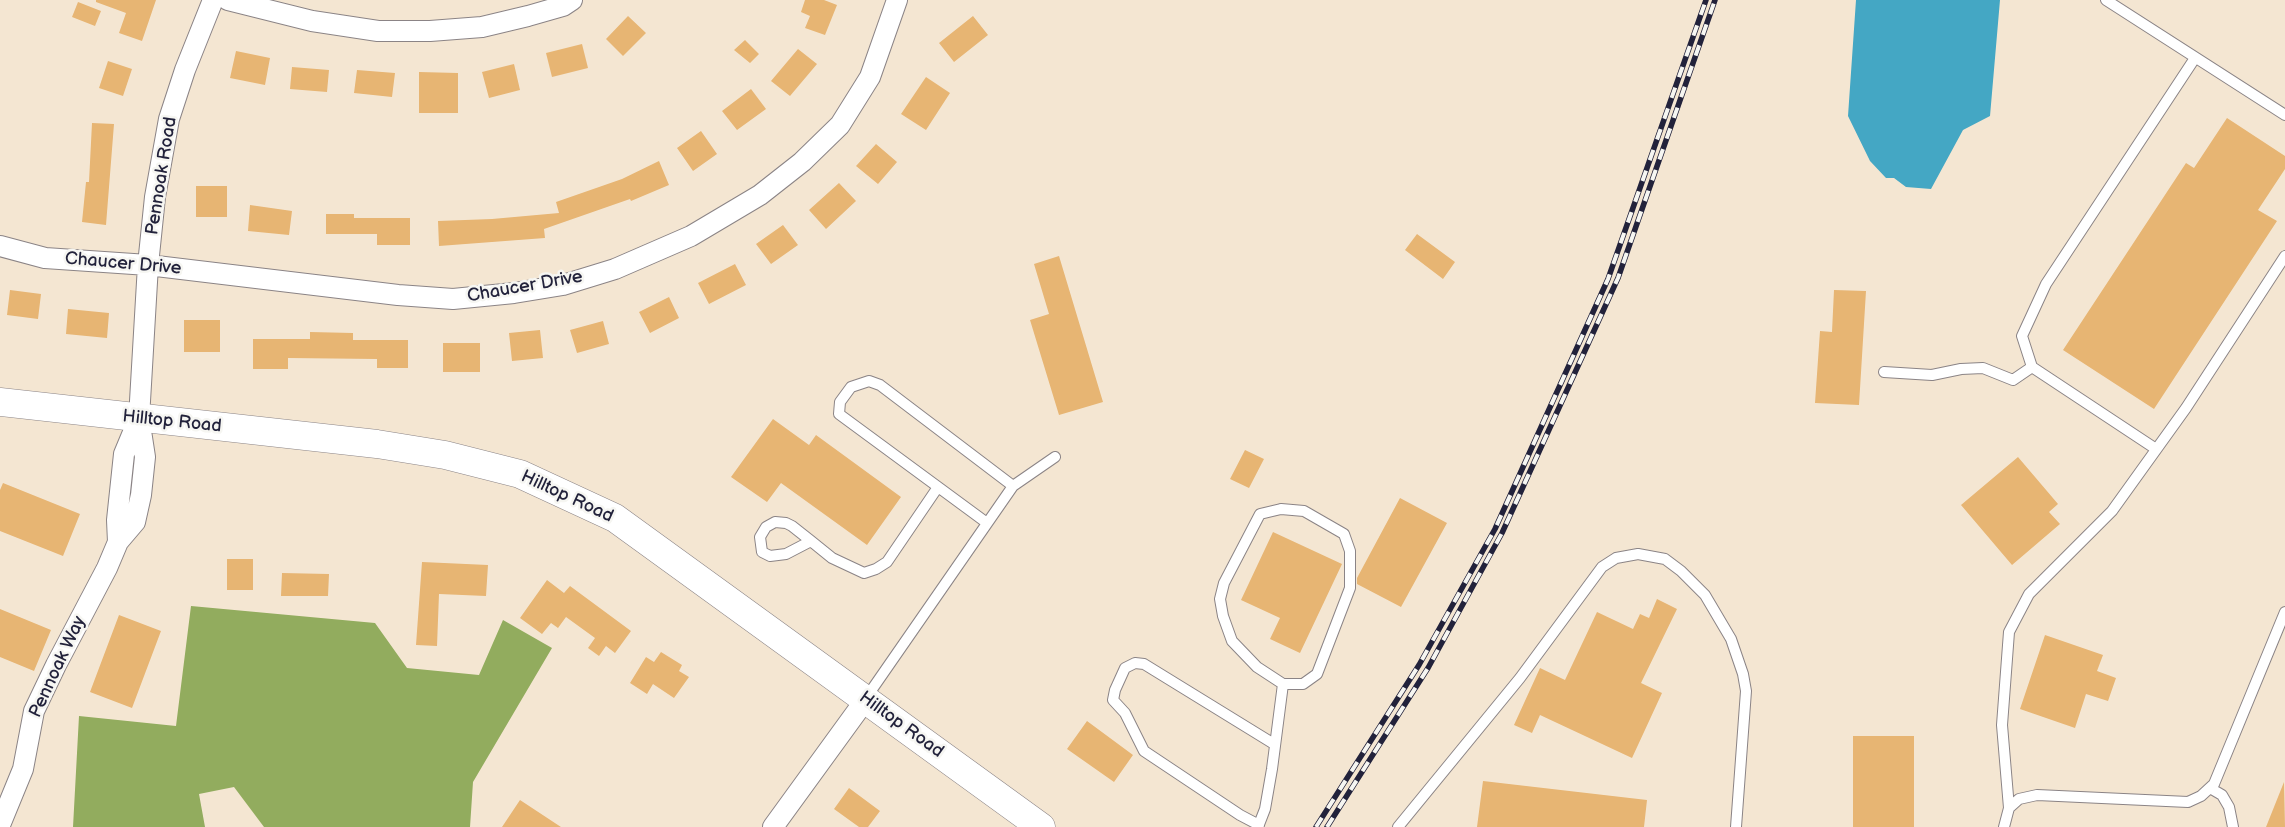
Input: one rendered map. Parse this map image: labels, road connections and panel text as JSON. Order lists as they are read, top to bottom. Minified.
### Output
{"streets":{"main road":["Hilltop Road"],"street":["Pennoak Road","Chaucer Drive","Pennoak Way"]},"crossings":[["Pennoak Road","Chaucer Drive"],["Pennoak Road","Hilltop Road"],["Pennoak Road","Pennoak Way"],["Hilltop Road","Pennoak Way"]]}
